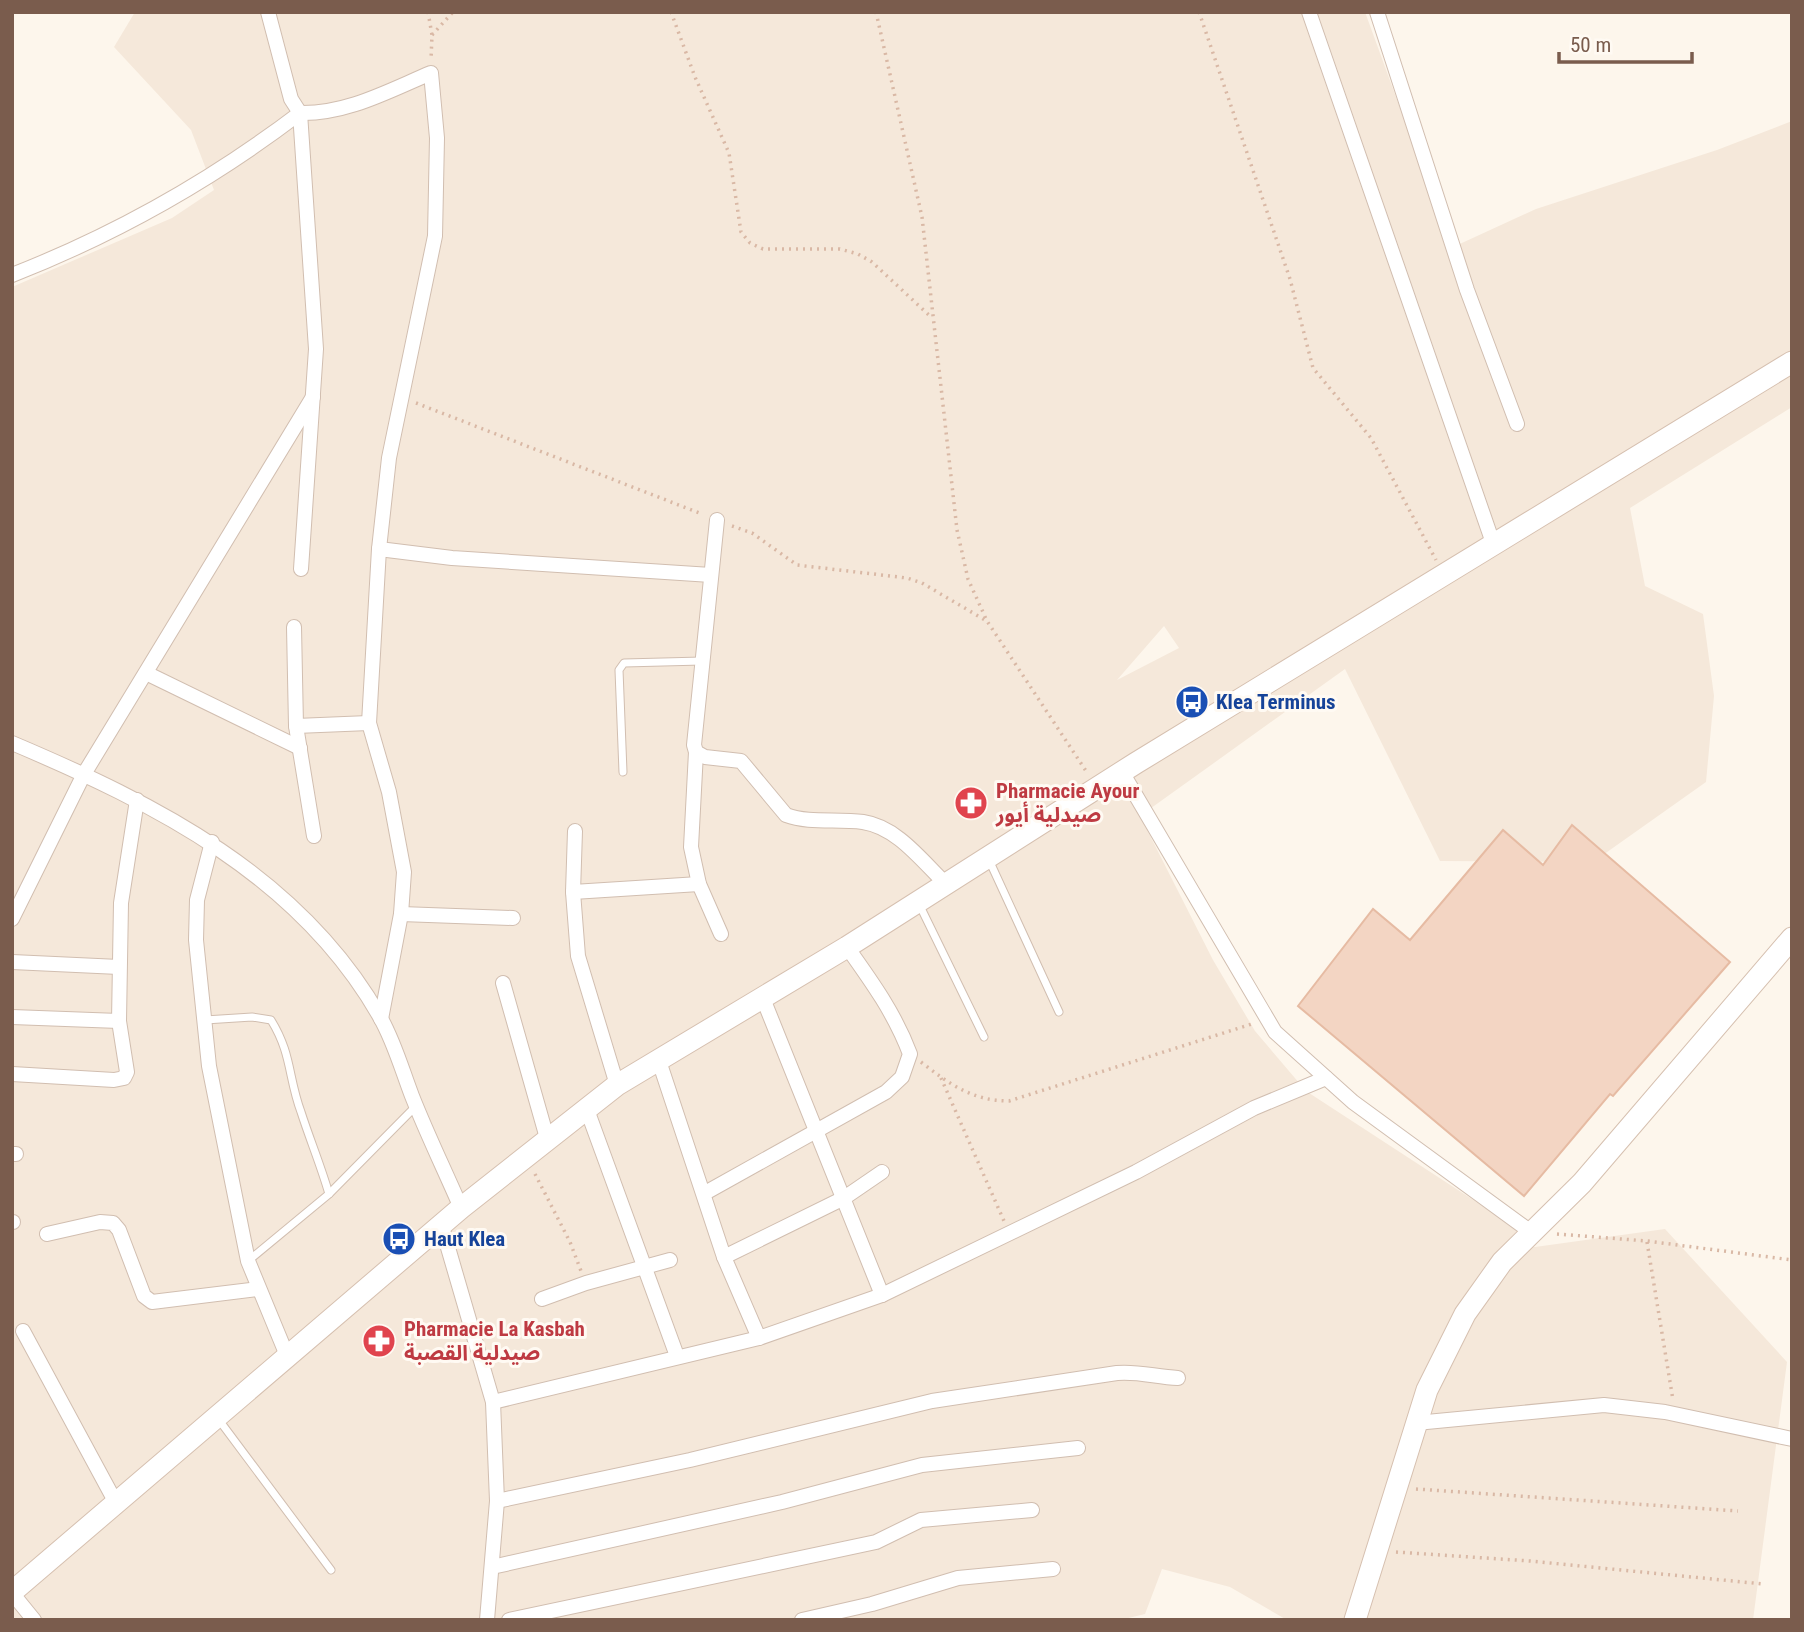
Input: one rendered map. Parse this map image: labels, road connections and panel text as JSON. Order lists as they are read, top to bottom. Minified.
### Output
{"places":{"bus stop":["Klea Terminus","Haut Klea"],"pharmacy":["Pharmacie Ayour صيدلية أيور","Pharmacie La Kasbah صيدلية القصبة"]},"scale_bar":"50 m"}
